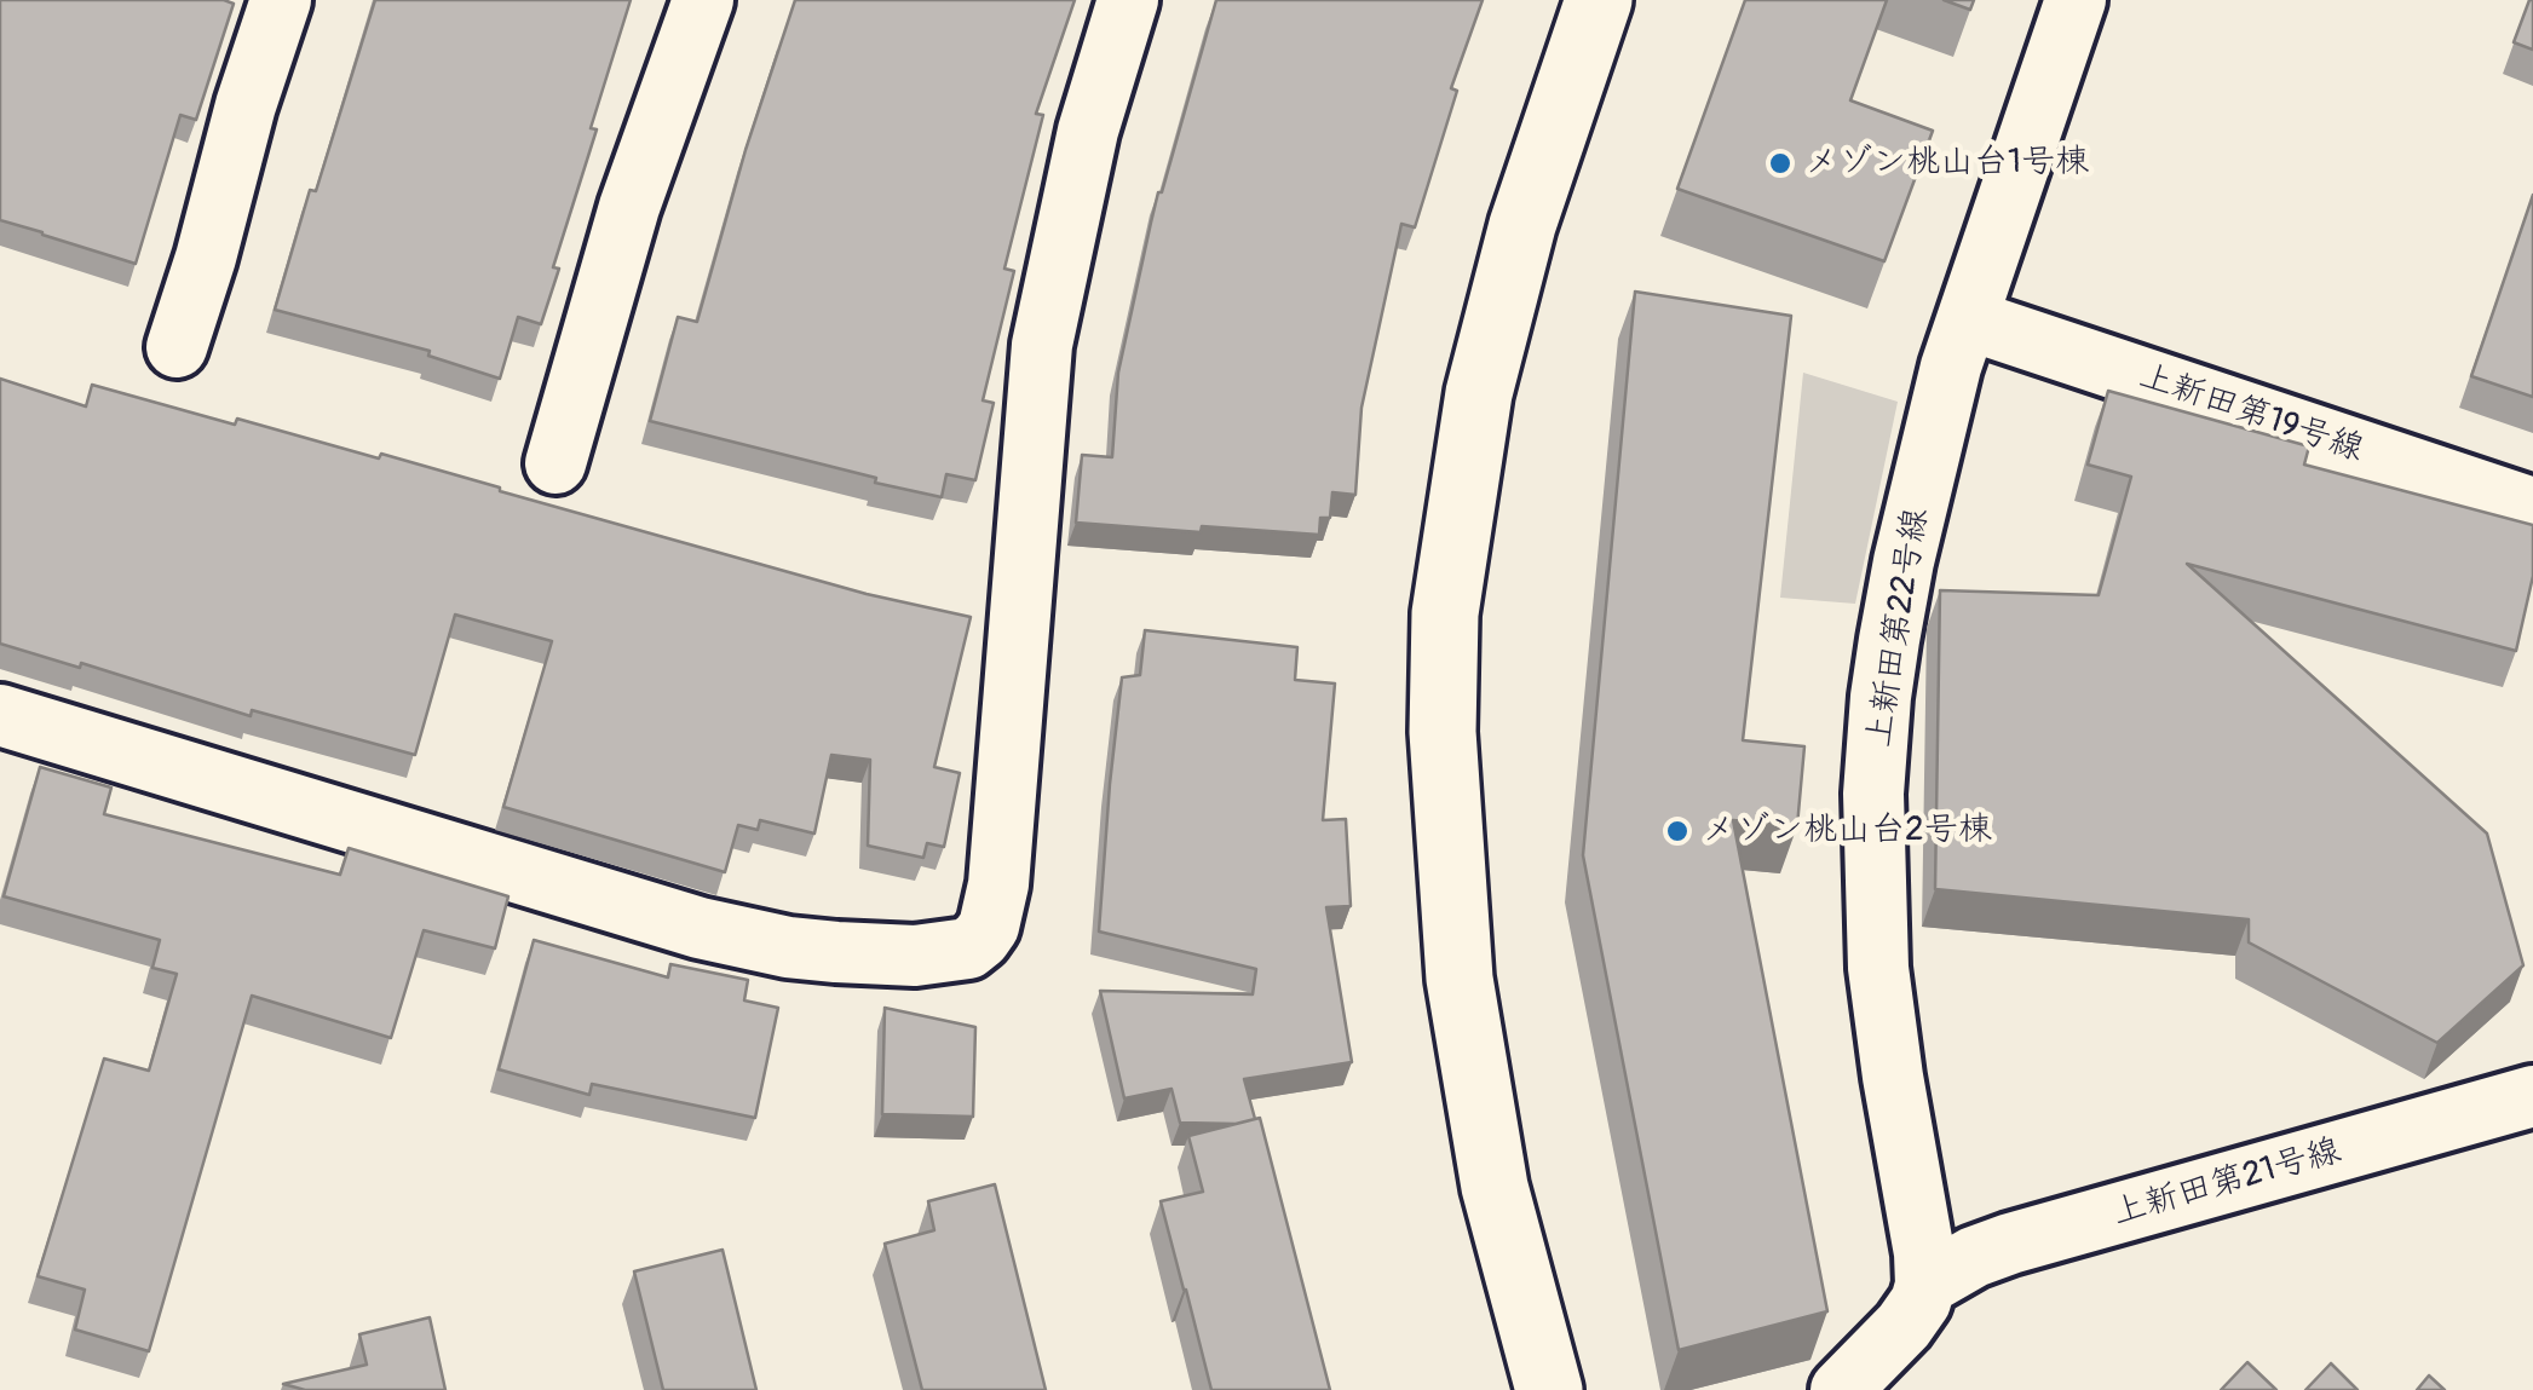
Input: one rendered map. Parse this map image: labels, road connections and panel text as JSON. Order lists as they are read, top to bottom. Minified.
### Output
{"streets":{"street":["上新田第19号線","上新田第22号線","上新田第21号線"]},"crossings":[["上新田第19号線","上新田第22号線"],["上新田第22号線","上新田第21号線"]],"places":["メゾン桃山台1号棟","メゾン桃山台2号棟"]}
